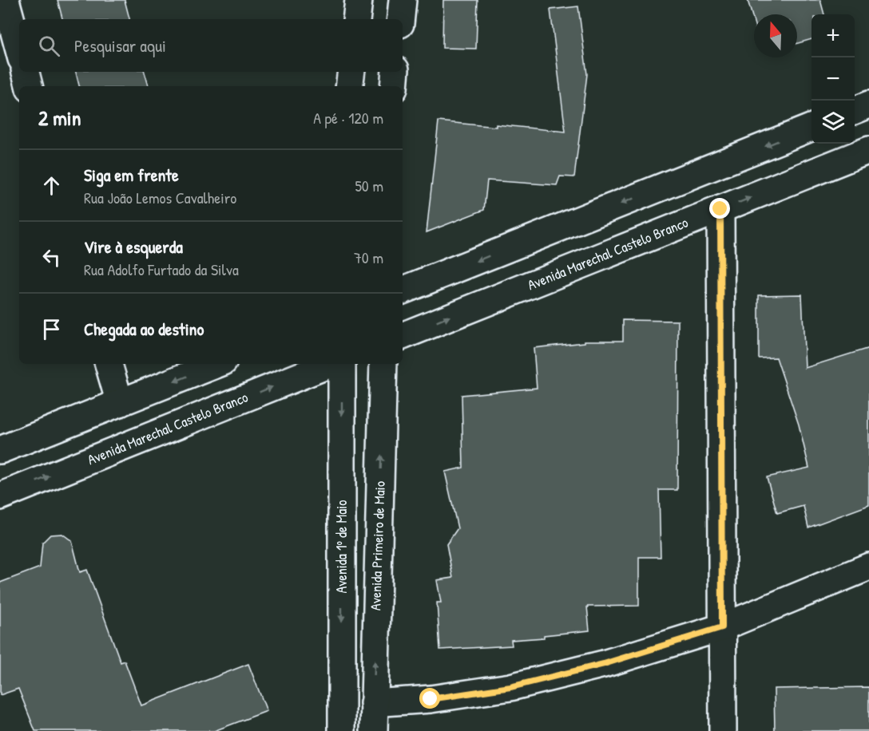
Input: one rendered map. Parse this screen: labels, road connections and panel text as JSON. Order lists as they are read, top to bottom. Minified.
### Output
{"streets":{"street":["Avenida Marechal Castelo Branco","Avenida Primeiro de Maio","Avenida 1º de Maio"]},"one_way":["Avenida Primeiro de Maio","Avenida 1º de Maio"],"north":"top","page":{"map_buttons":["+","−"],"search":"Pesquisar aqui","heading":["2 min","A pé · 120 m"],"list":[["Siga em frente","Rua João Lemos Cavalheiro","50 m"],["Vire à esquerda","Rua Adolfo Furtado da Silva","70 m"],"Chegada ao destino"]}}
